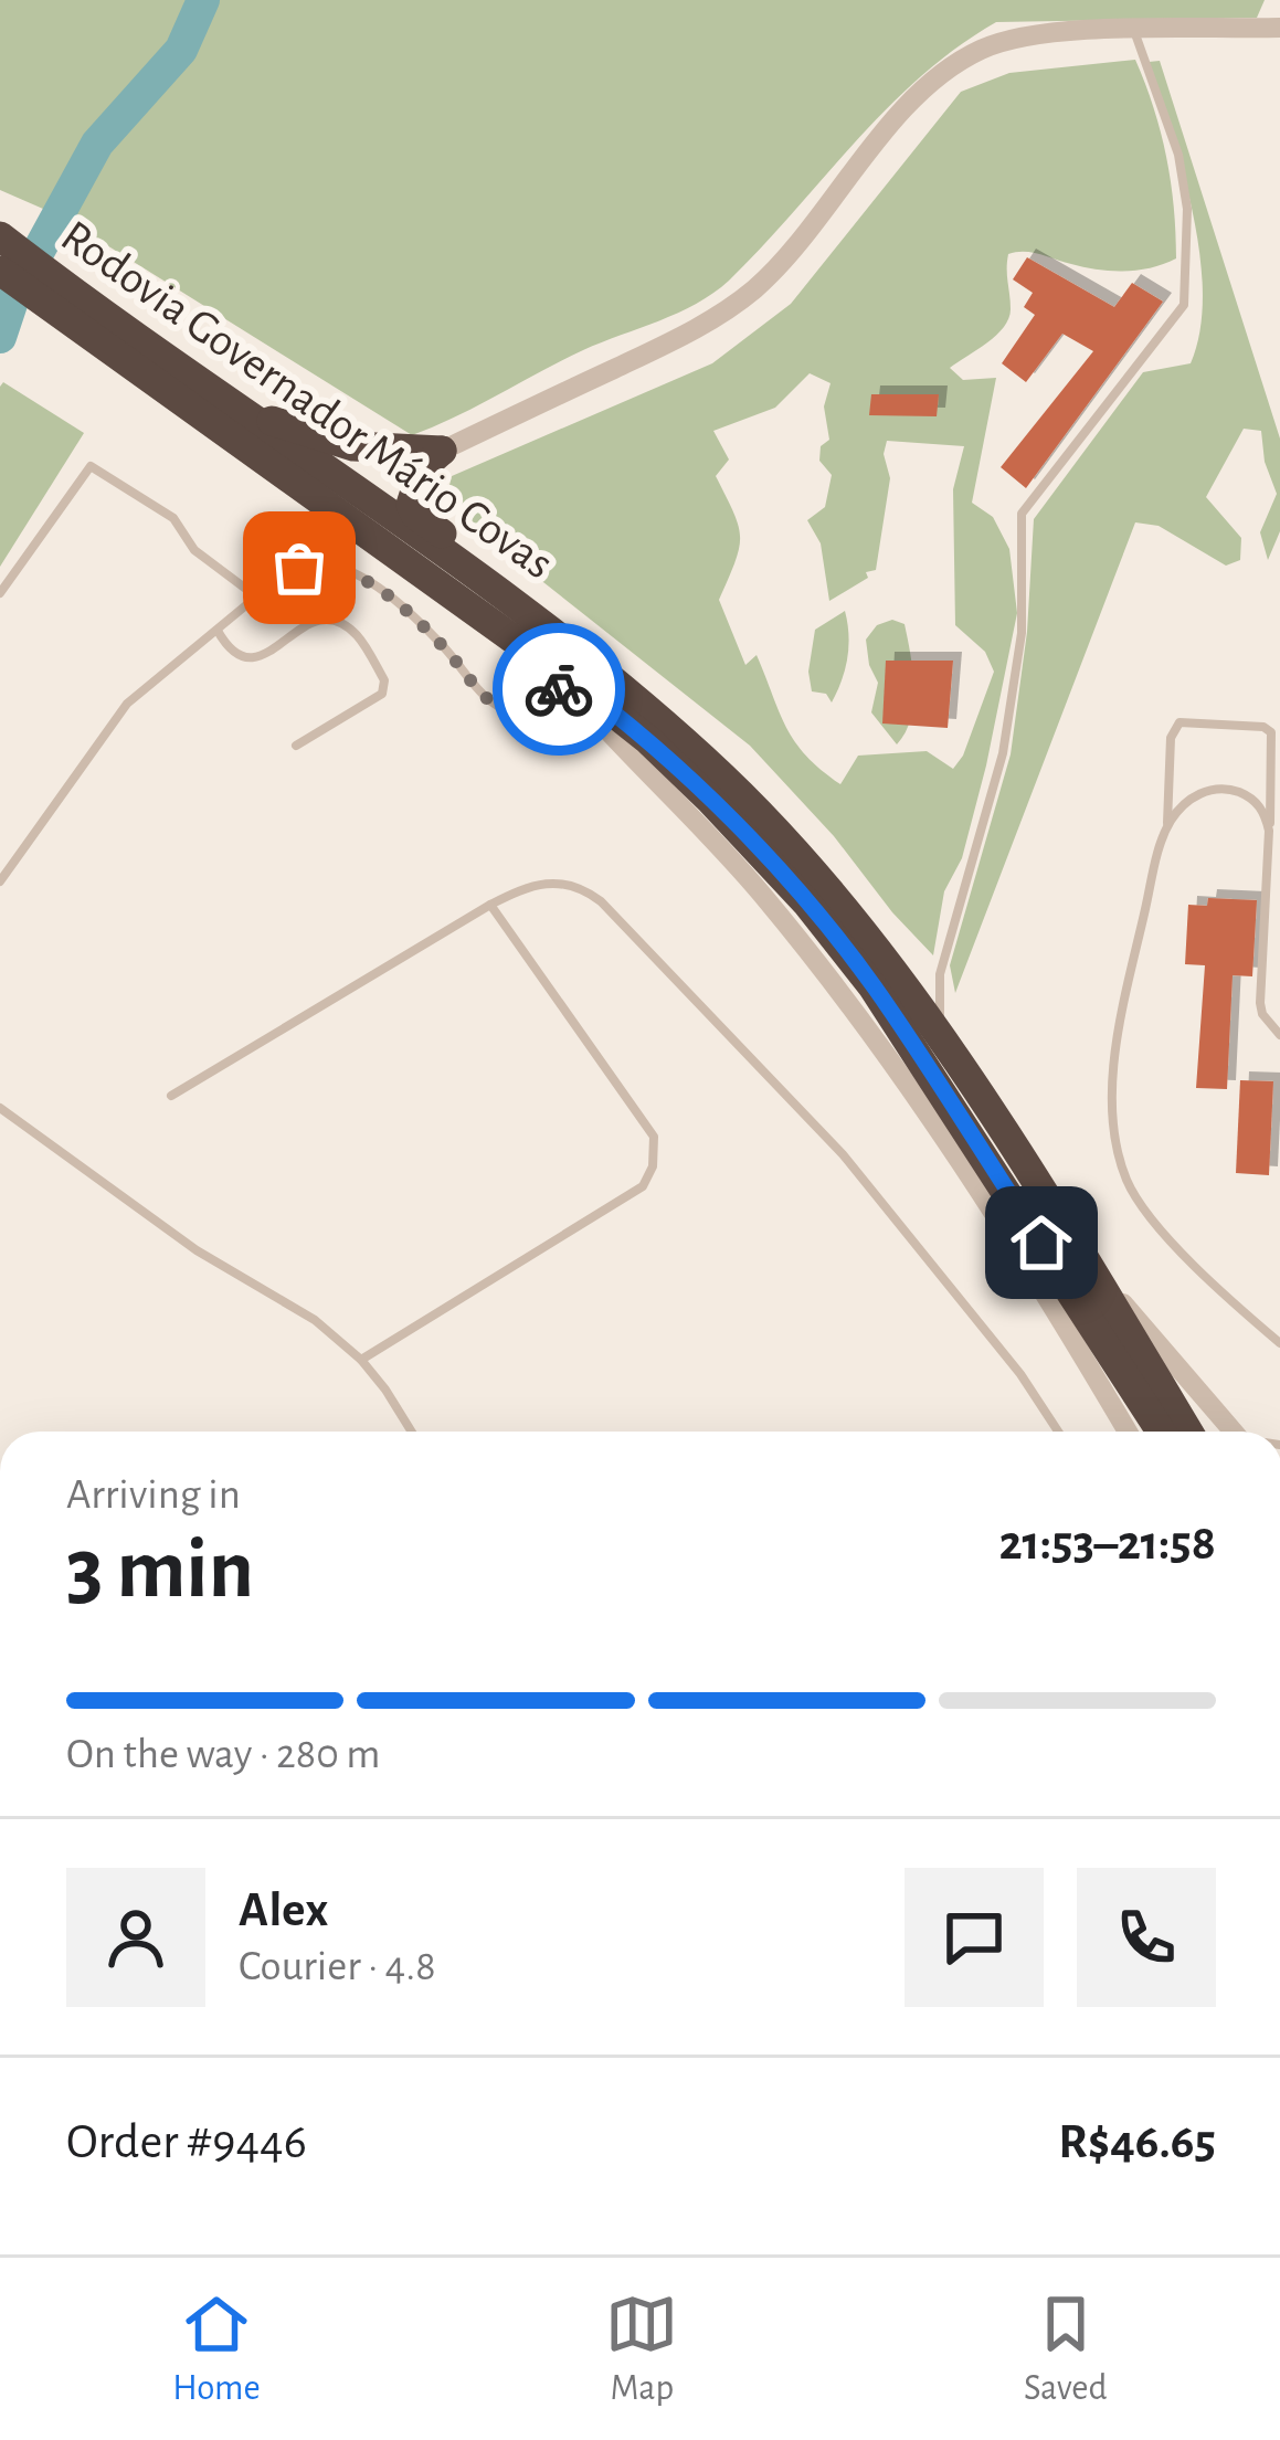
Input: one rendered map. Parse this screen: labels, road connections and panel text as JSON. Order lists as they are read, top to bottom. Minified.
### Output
{"streets":{"highway":["Rodovia Governador Mário Covas"]},"page":{"heading":["3 min","Arriving in","21:53–21:58"],"panel":["Alex","Courier · 4.8","Order #9446","R$46.65"],"bar":"On the way · 280 m","tabs":["Home","Map","Saved"]}}
